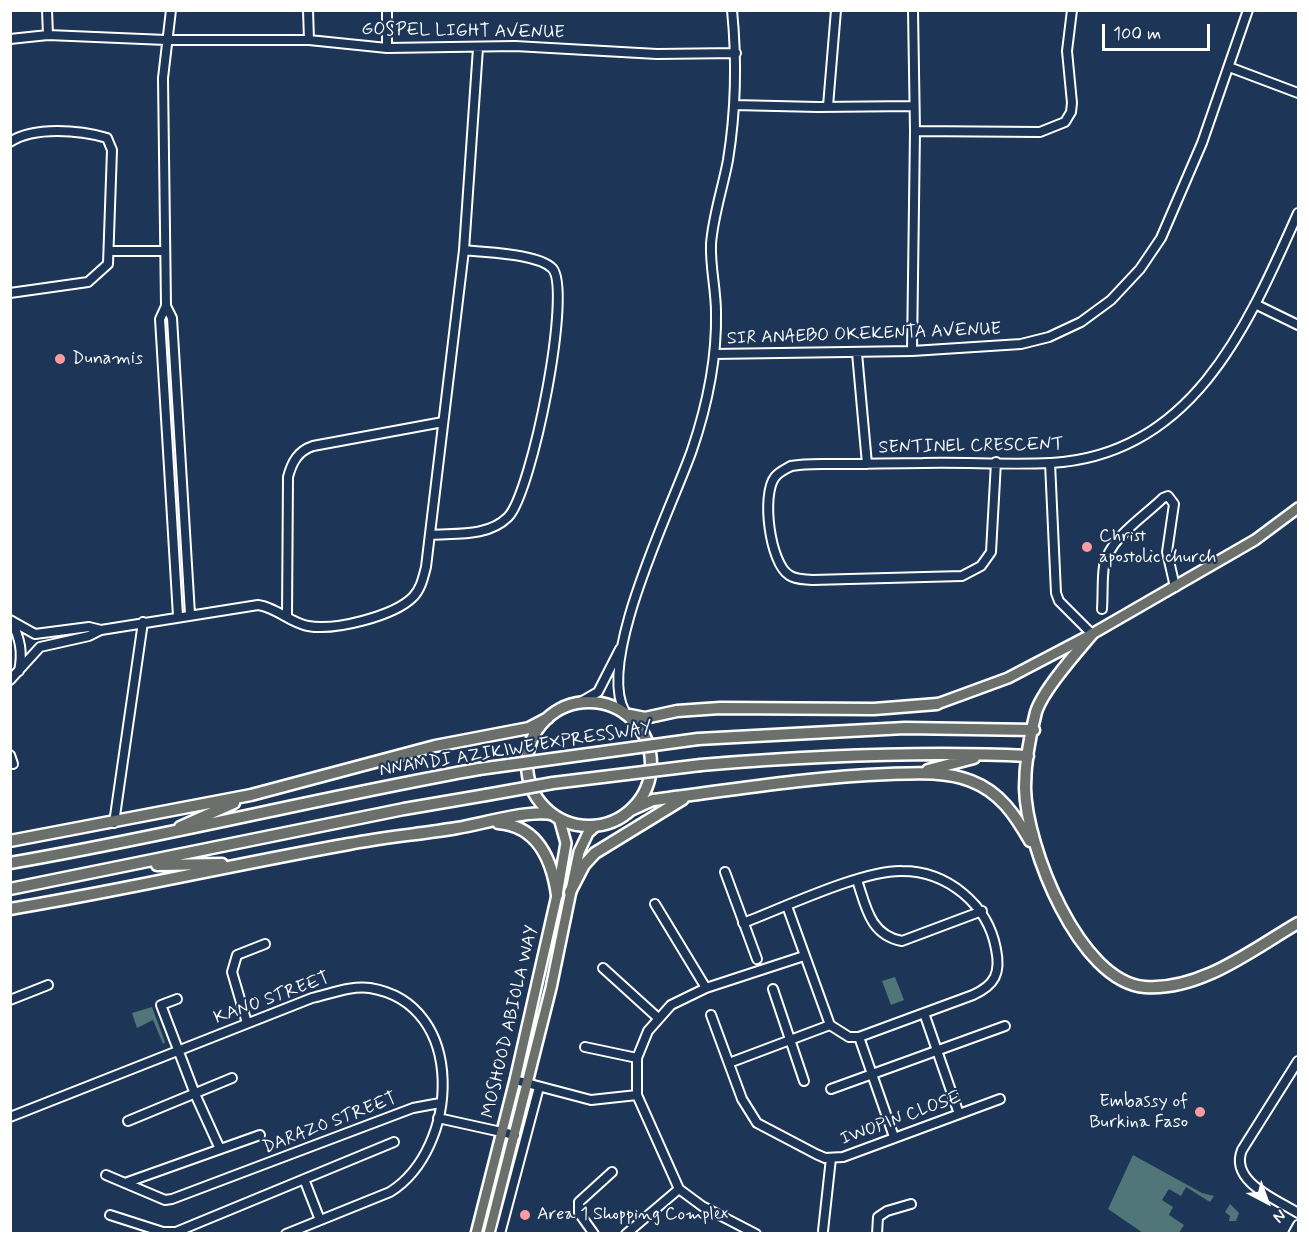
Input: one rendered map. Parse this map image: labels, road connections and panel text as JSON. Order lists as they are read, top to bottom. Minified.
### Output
{"streets":{"highway":["NNAMDI AZIKIWE EXPRESSWAY"],"main road":["MOSHOOD ABIOLA WAY"],"street":["GOSPEL LIGHT AVENUE","SIR ANAEBO OKEKENTA AVENUE","SENTINEL CRESCENT","KANO STREET","IWOPIN CLOSE","DARAZO STREET"]},"crossings":[["NNAMDI AZIKIWE EXPRESSWAY","MOSHOOD ABIOLA WAY"],["KANO STREET","DARAZO STREET"]],"places":["Dunamis","Christ apostolic church","Embassy of Burkina Faso","Area 1 Shopping Complex"],"scale_bar":"100 m","north":"bottom right"}
